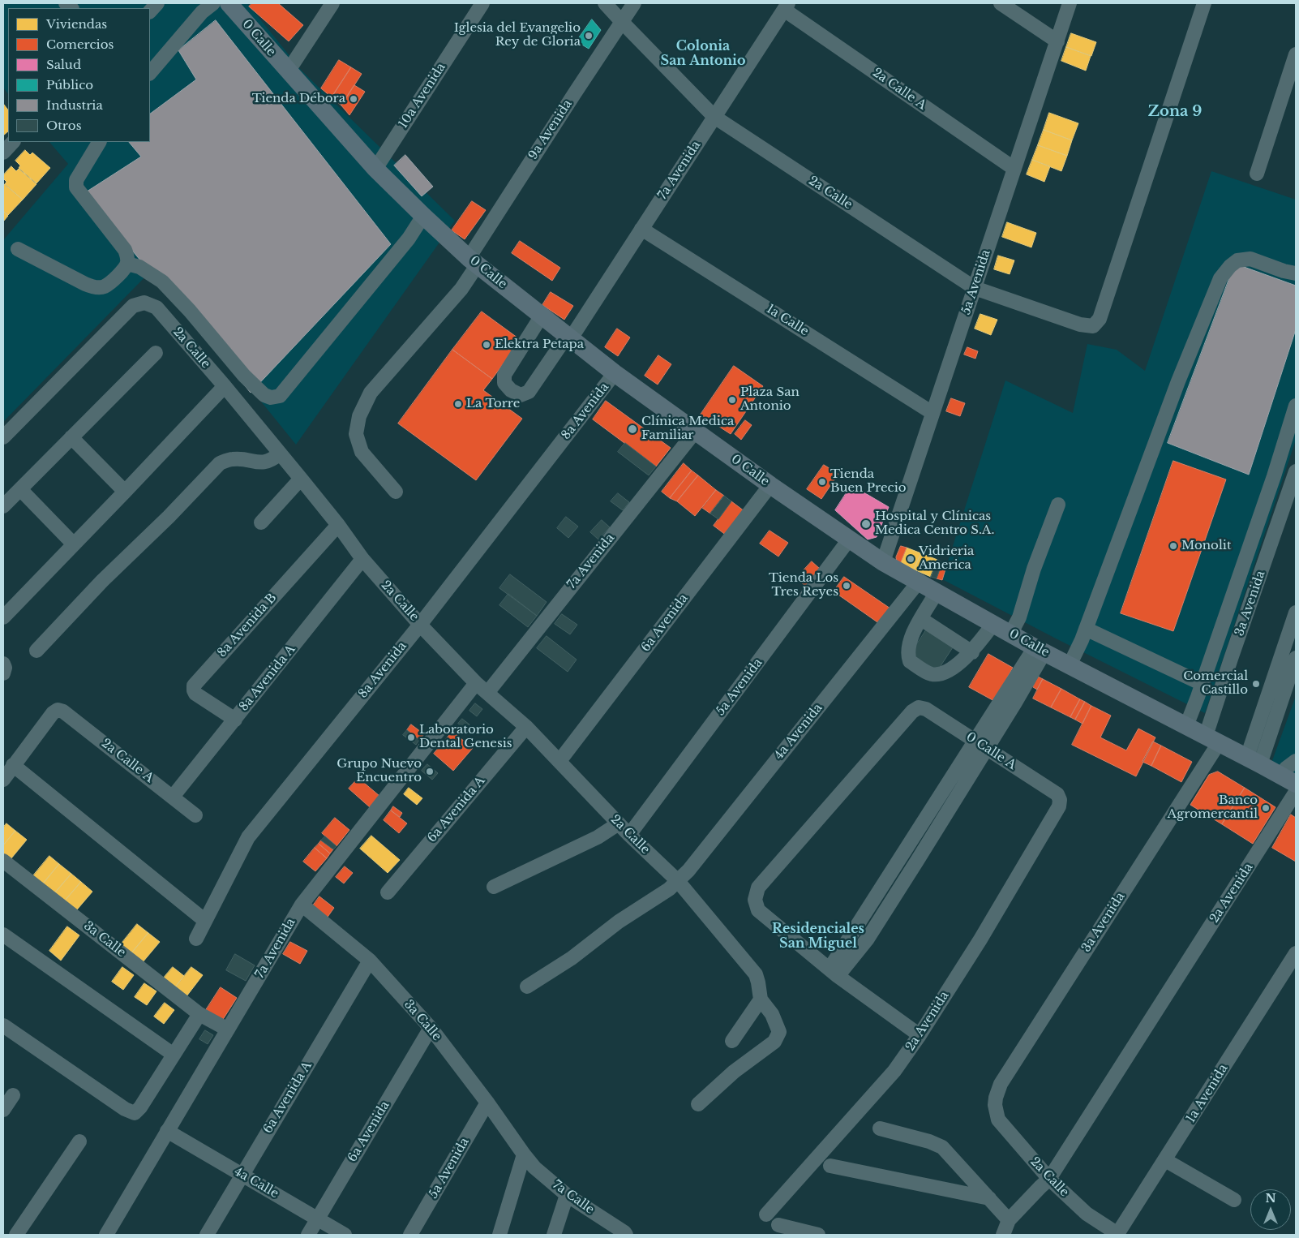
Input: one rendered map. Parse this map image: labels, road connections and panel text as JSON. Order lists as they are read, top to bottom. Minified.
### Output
{"streets":{"main road":["0 Calle"],"street":["2a Calle A","10a Avenida","9a Avenida","7a Avenida","2a Calle","5a Avenida","1a Calle","8a Avenida","3a Avenida","6a Avenida","8a Avenida B","8a Avenida A","4a Avenida","0 Calle A","6a Avenida A","2a Avenida","3a Calle","1a Avenida","4a Calle","7a Calle"]},"crossings":[["0 Calle","10a Avenida"],["0 Calle","9a Avenida"],["0 Calle","7a Avenida"],["0 Calle","5a Avenida"],["0 Calle","8a Avenida"],["0 Calle","3a Avenida"],["0 Calle","6a Avenida"],["0 Calle","4a Avenida"],["2a Calle A","7a Avenida"],["2a Calle A","5a Avenida"],["2a Calle A","8a Avenida A"],["9a Avenida","2a Calle"],["7a Avenida","2a Calle"],["7a Avenida","1a Calle"],["7a Avenida","3a Calle"],["7a Avenida","4a Calle"],["2a Calle","5a Avenida"],["2a Calle","8a Avenida"],["2a Calle","3a Avenida"],["2a Calle","6a Avenida"],["2a Calle","8a Avenida B"],["2a Calle","8a Avenida A"],["2a Calle","4a Avenida"],["2a Calle","6a Avenida A"],["2a Calle","2a Avenida"],["2a Calle","1a Avenida"],["5a Avenida","1a Calle"],["5a Avenida","3a Calle"],["6a Avenida","3a Calle"],["6a Avenida","4a Calle"],["8a Avenida B","8a Avenida A"],["0 Calle A","2a Avenida"],["6a Avenida A","3a Calle"],["6a Avenida A","4a Calle"],["3a Calle","7a Calle"]],"districts":["Colonia San Antonio","Zona 9","Residenciales San Miguel"],"places":["Iglesia del Evangelio Rey de Gloria","Tienda Débora","Elektra Petapa","Plaza San Antonio","La Torre","Clínica Medica Familiar","Tienda Buen Precio","Hospital y Clínicas Medica Centro S.A.","Monolit","Vidrieria America","Tienda Los Tres Reyes","Comercial Castillo","Laboratorio Dental Genesis","Grupo Nuevo Encuentro","Banco Agromercantil"],"legend":["Viviendas","Comercios","Salud","Público","Industria","Otros"],"north":"top"}
